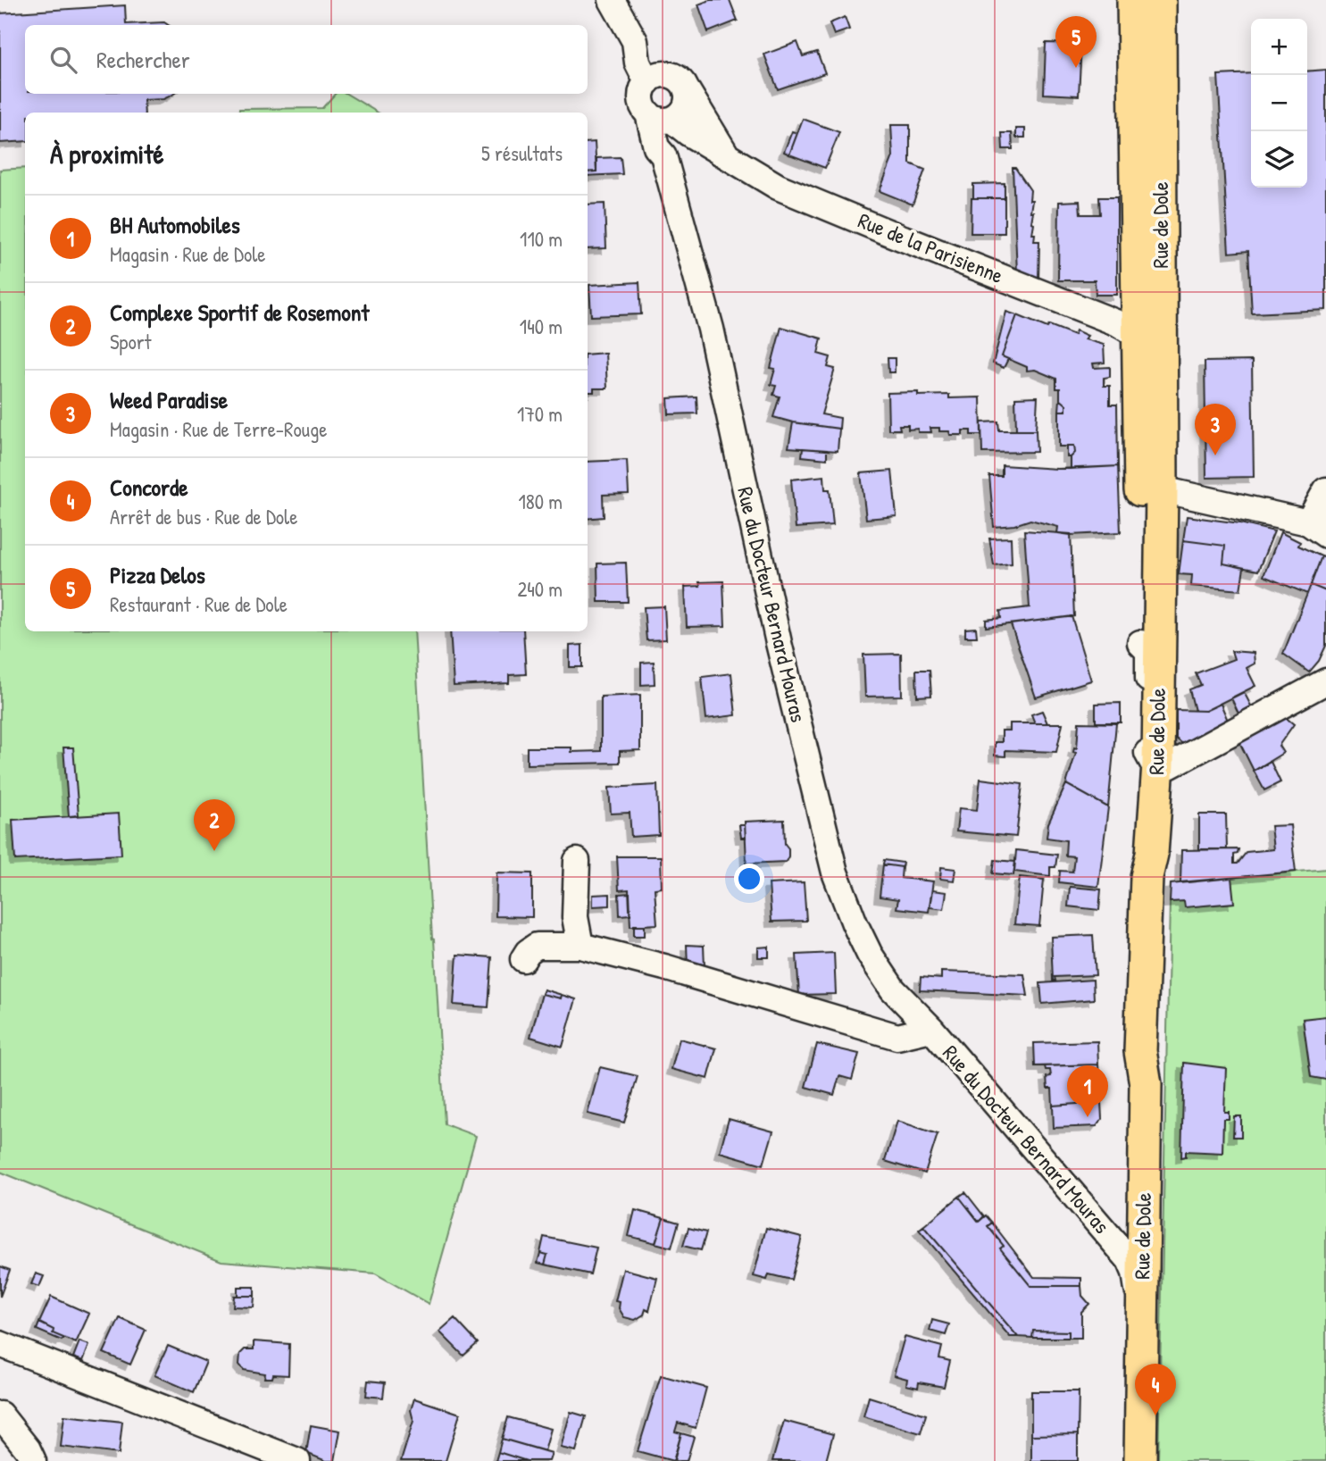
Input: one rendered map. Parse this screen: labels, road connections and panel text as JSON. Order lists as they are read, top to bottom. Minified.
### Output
{"streets":{"main road":["Rue de Dole"],"street":["Rue de la Parisienne","Rue du Docteur Bernard Mouras"]},"crossings":[["Rue de Dole","Rue de la Parisienne"],["Rue de Dole","Rue du Docteur Bernard Mouras"],["Rue de la Parisienne","Rue du Docteur Bernard Mouras"]],"page":{"pins":["5","3","2","1","4"],"map_buttons":["+","−"],"search":"Rechercher","heading":["À proximité","5 résultats"],"list":[{"mark":"1","name":"BH Automobiles","note":"Magasin · Rue de Dole","value":"110 m"},{"mark":"2","name":"Complexe Sportif de Rosemont","note":"Sport","value":"140 m"},{"mark":"3","name":"Weed Paradise","note":"Magasin · Rue de Terre-Rouge","value":"170 m"},{"mark":"4","name":"Concorde","note":"Arrêt de bus · Rue de Dole","value":"180 m"},{"mark":"5","name":"Pizza Delos","note":"Restaurant · Rue de Dole","value":"240 m"}]}}
